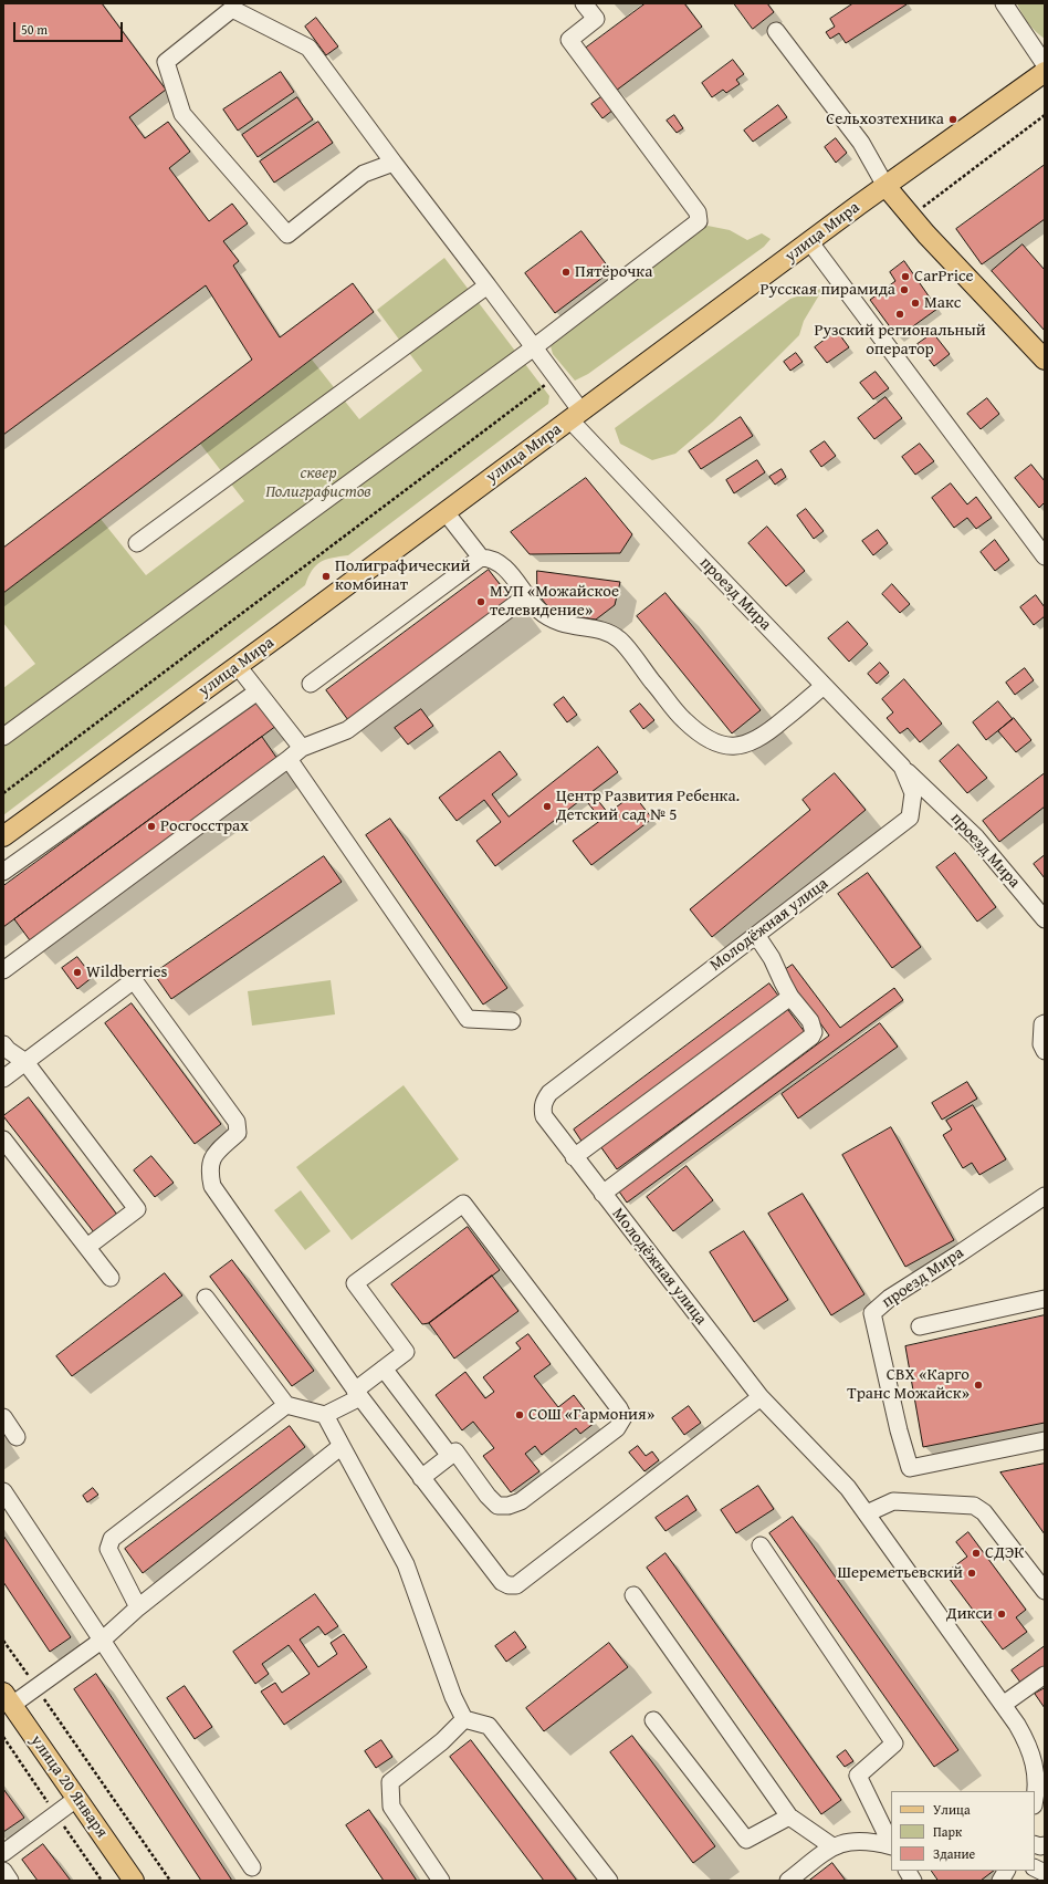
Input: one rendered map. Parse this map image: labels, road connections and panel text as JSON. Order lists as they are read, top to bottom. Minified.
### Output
{"streets":{"main road":["улица Мира","улица 20 Января"],"street":["проезд Мира","Молодёжная улица"]},"crossings":[["улица Мира","проезд Мира"],["проезд Мира","Молодёжная улица"]],"parks":["сквер Полиграфистов"],"places":["Сельхозтехника","Пятёрочка","CarPrice","Русская пирамида","Макс","Рузский региональный оператор","Полиграфический комбинат","МУП «Можайское телевидение»","Центр Развития Ребенка. Детский сад № 5","Росгосстрах","Wildberries","СВХ «Карго Транс Можайск»","СОШ «Гармония»","СДЭК","Шереметьевский","Дикси"],"legend":["Улица","Парк","Здание"],"scale_bar":"50 m"}
